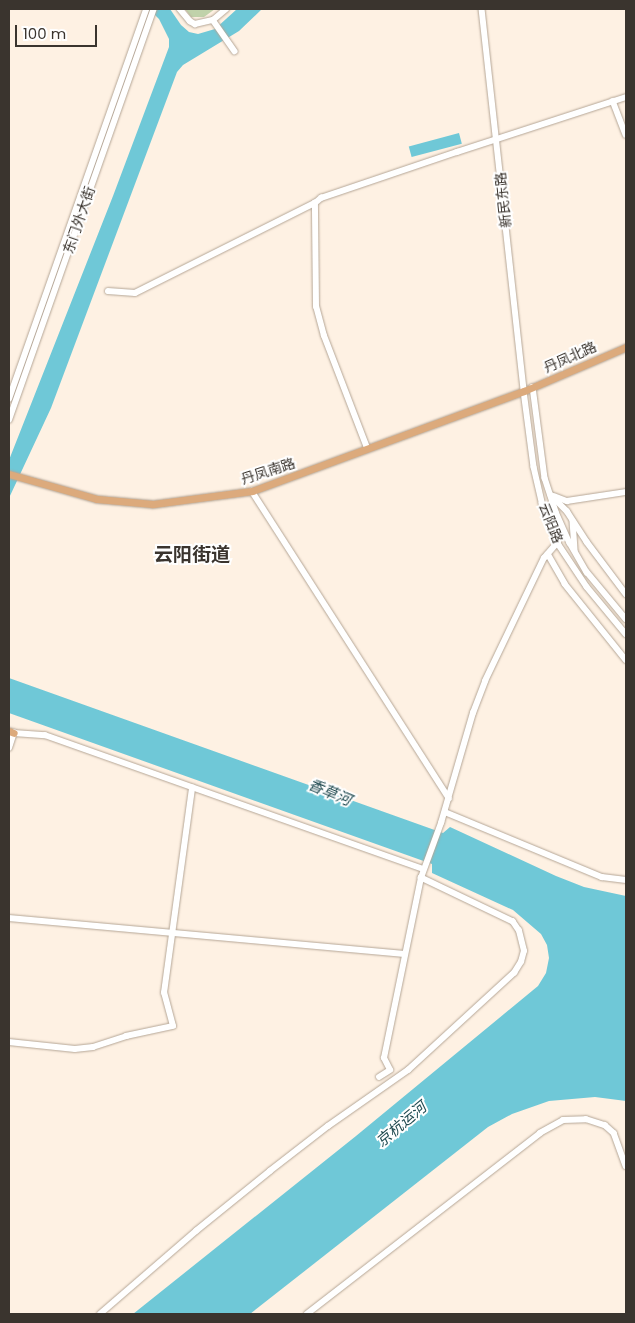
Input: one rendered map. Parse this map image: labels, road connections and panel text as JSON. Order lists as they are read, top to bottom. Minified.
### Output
{"streets":{"main road":["丹凤北路","丹凤南路"],"street":["新民东路","东门外大街","云阳路"]},"crossings":[["新民东路","丹凤北路"],["新民东路","丹凤南路"],["新民东路","云阳路"],["丹凤北路","丹凤南路"],["丹凤北路","云阳路"],["丹凤南路","云阳路"]],"districts":["云阳街道"],"water":["香草河","京杭运河"],"scale_bar":"100 m"}
